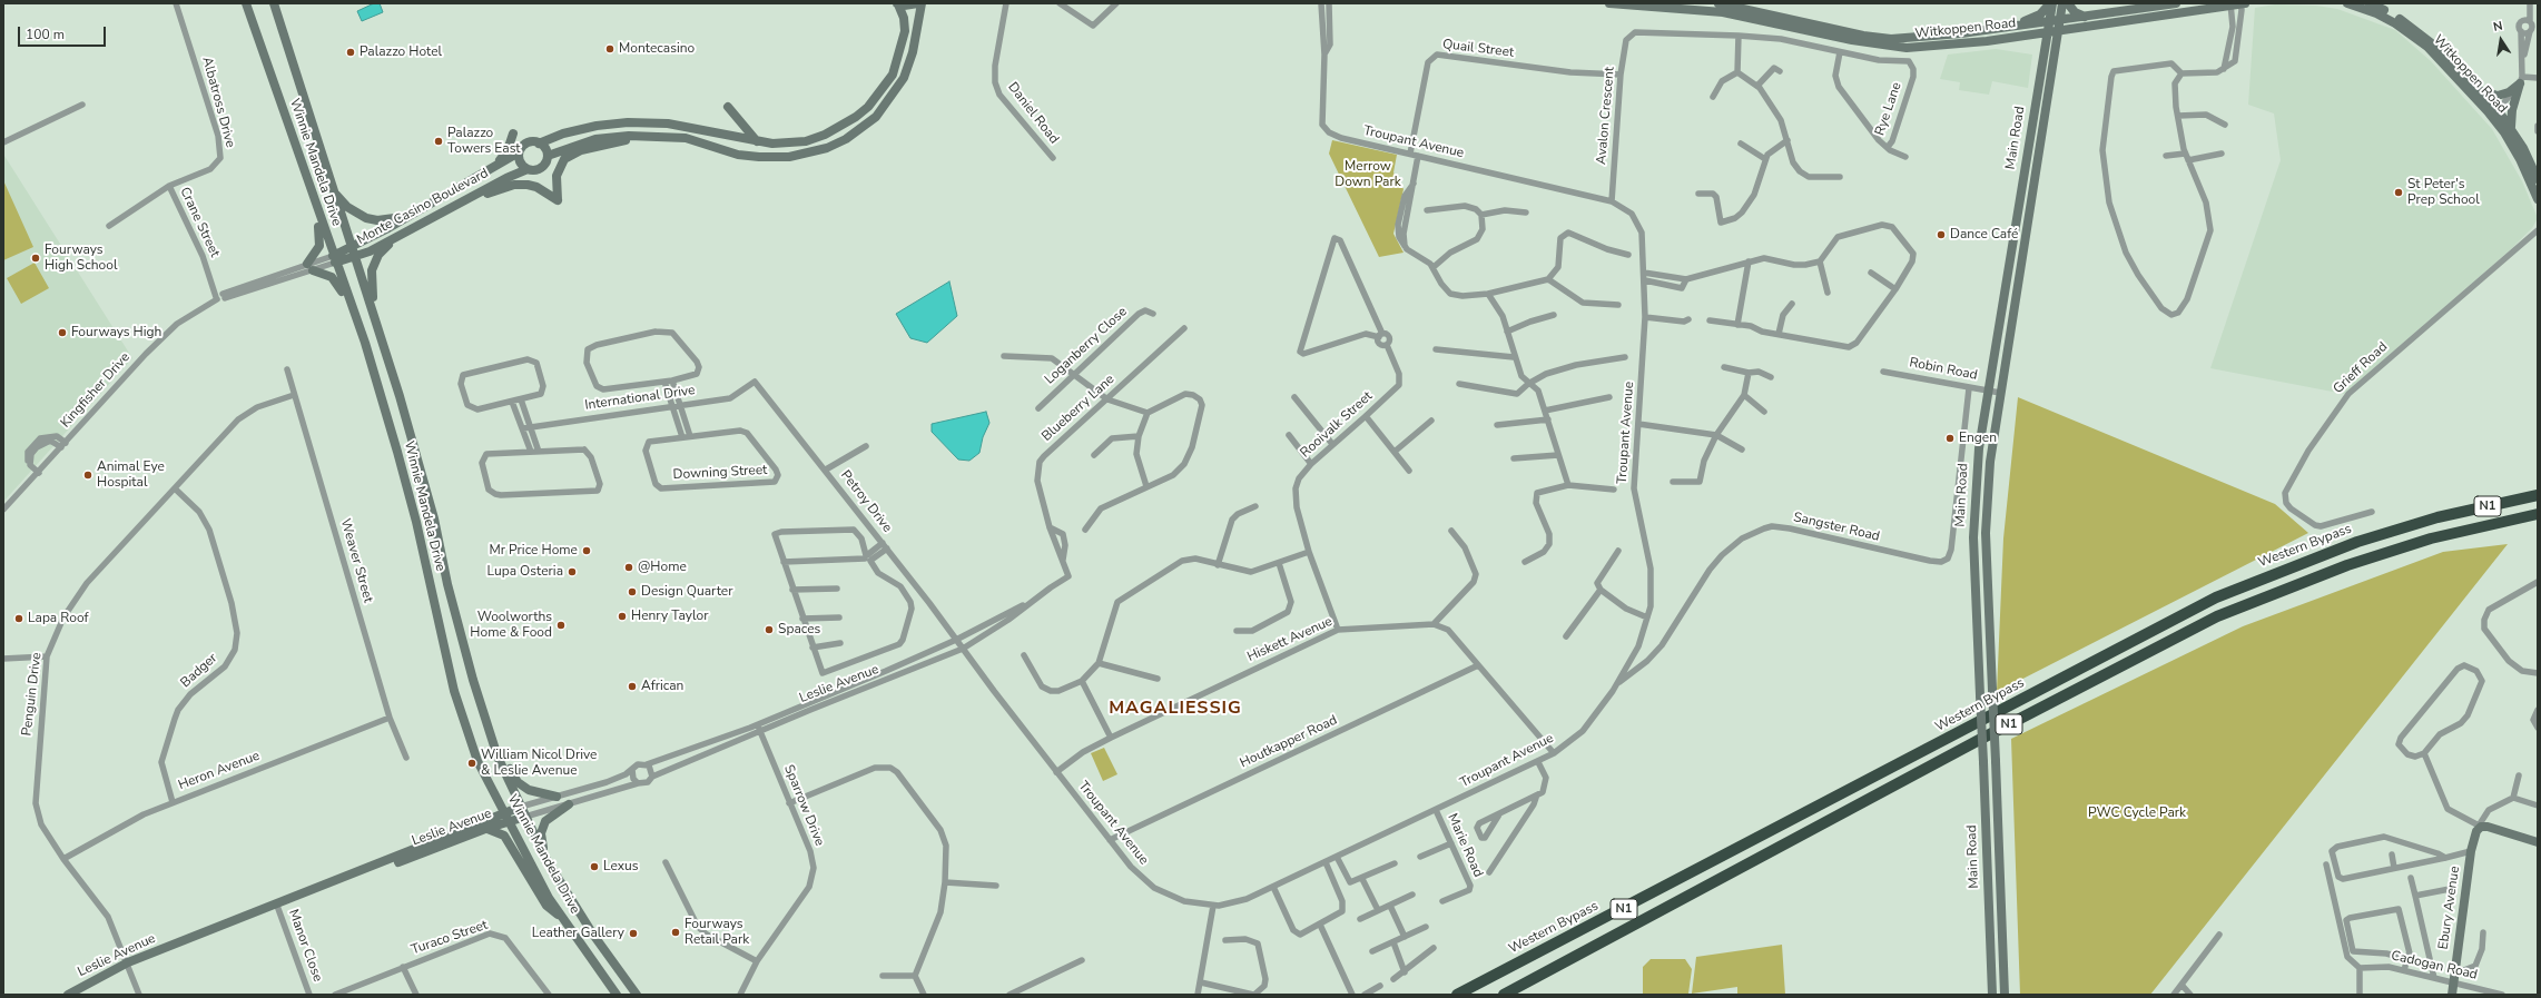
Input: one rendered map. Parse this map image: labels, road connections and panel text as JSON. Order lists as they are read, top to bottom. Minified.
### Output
{"streets":{"highway":["N1","Western Bypass"],"main road":["Witkoppen Road","Main Road","Winnie Mandela Drive","Monte Casino Boulevard","Leslie Avenue","Ebury Avenue"],"street":["Quail Street","Albatross Drive","Rye Lane","Daniel Road","Avalon Crescent","Troupant Avenue","Crane Street","Loganberry Close","Grieff Road","Robin Road","Kingfisher Drive","International Drive","Blueberry Lane","Rooivalk Street","Downing Street","Petroy Drive","Sangster Road","Weaver Street","Hiskett Avenue","Badger","Penguin Drive","Houtkapper Road","Heron Avenue","Sparrow Drive","Marie Road","Turaco Street","Manor Close","Cadogan Road"]},"crossings":[["Witkoppen Road","Main Road"],["Quail Street","Avalon Crescent"],["Quail Street","Troupant Avenue"],["Albatross Drive","Crane Street"],["Rye Lane","Avalon Crescent"],["Avalon Crescent","Troupant Avenue"],["Main Road","Robin Road"],["Troupant Avenue","Petroy Drive"],["Troupant Avenue","Sangster Road"],["Troupant Avenue","Hiskett Avenue"],["Troupant Avenue","Leslie Avenue"],["Troupant Avenue","Houtkapper Road"],["Troupant Avenue","Marie Road"],["Winnie Mandela Drive","Monte Casino Boulevard"],["Winnie Mandela Drive","Kingfisher Drive"],["Winnie Mandela Drive","Leslie Avenue"],["Monte Casino Boulevard","Kingfisher Drive"],["Crane Street","Kingfisher Drive"],["Robin Road","Sangster Road"],["International Drive","Petroy Drive"],["Blueberry Lane","Leslie Avenue"],["Rooivalk Street","Hiskett Avenue"],["Petroy Drive","Leslie Avenue"],["Weaver Street","Penguin Drive"],["Weaver Street","Heron Avenue"],["Badger","Penguin Drive"],["Badger","Heron Avenue"],["Leslie Avenue","Penguin Drive"],["Leslie Avenue","Sparrow Drive"],["Leslie Avenue","Manor Close"],["Penguin Drive","Heron Avenue"],["Ebury Avenue","Cadogan Road"]],"districts":["MAGALIESSIG"],"parks":["Merrow Down Park","PWC Cycle Park"],"places":["Montecasino","Palazzo Hotel","Palazzo Towers East","St Peter's Prep School","Dance Café","Fourways High School","Fourways High","Engen","Animal Eye Hospital","Mr Price Home","@Home","Lupa Osteria","Design Quarter","Henry Taylor","Lapa Roof","Woolworths Home & Food","Spaces","African","William Nicol Drive & Leslie Avenue","Lexus","Fourways Retail Park","Leather Gallery"],"scale_bar":"100 m","north":"top"}
